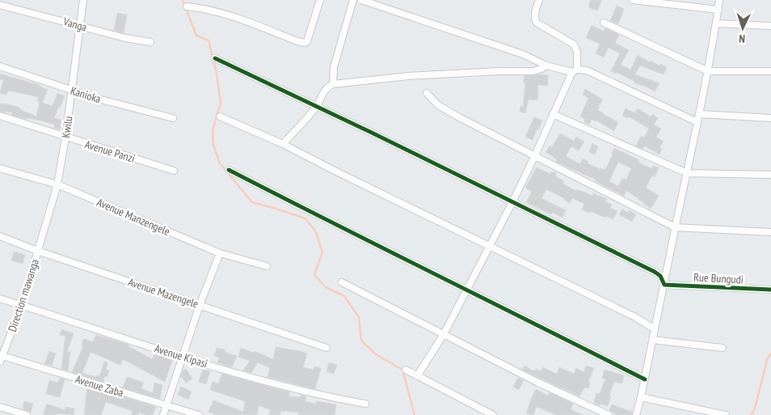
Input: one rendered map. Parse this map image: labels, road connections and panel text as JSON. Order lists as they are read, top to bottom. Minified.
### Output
{"streets":{"street":["Vanga","Kanioka","Kwilu","Avenue Panzi","Avenue Manzengele","Rue Bungudi","Avenue Mazengele","Direction mawanga","Avenue Kipasi","Avenue Zaba"]},"crossings":[["Vanga","Kwilu"],["Kanioka","Kwilu"],["Kwilu","Avenue Panzi"],["Kwilu","Avenue Manzengele"],["Kwilu","Avenue Mazengele"],["Kwilu","Direction mawanga"],["Avenue Mazengele","Direction mawanga"],["Direction mawanga","Avenue Kipasi"],["Direction mawanga","Avenue Zaba"]],"north":"bottom"}
